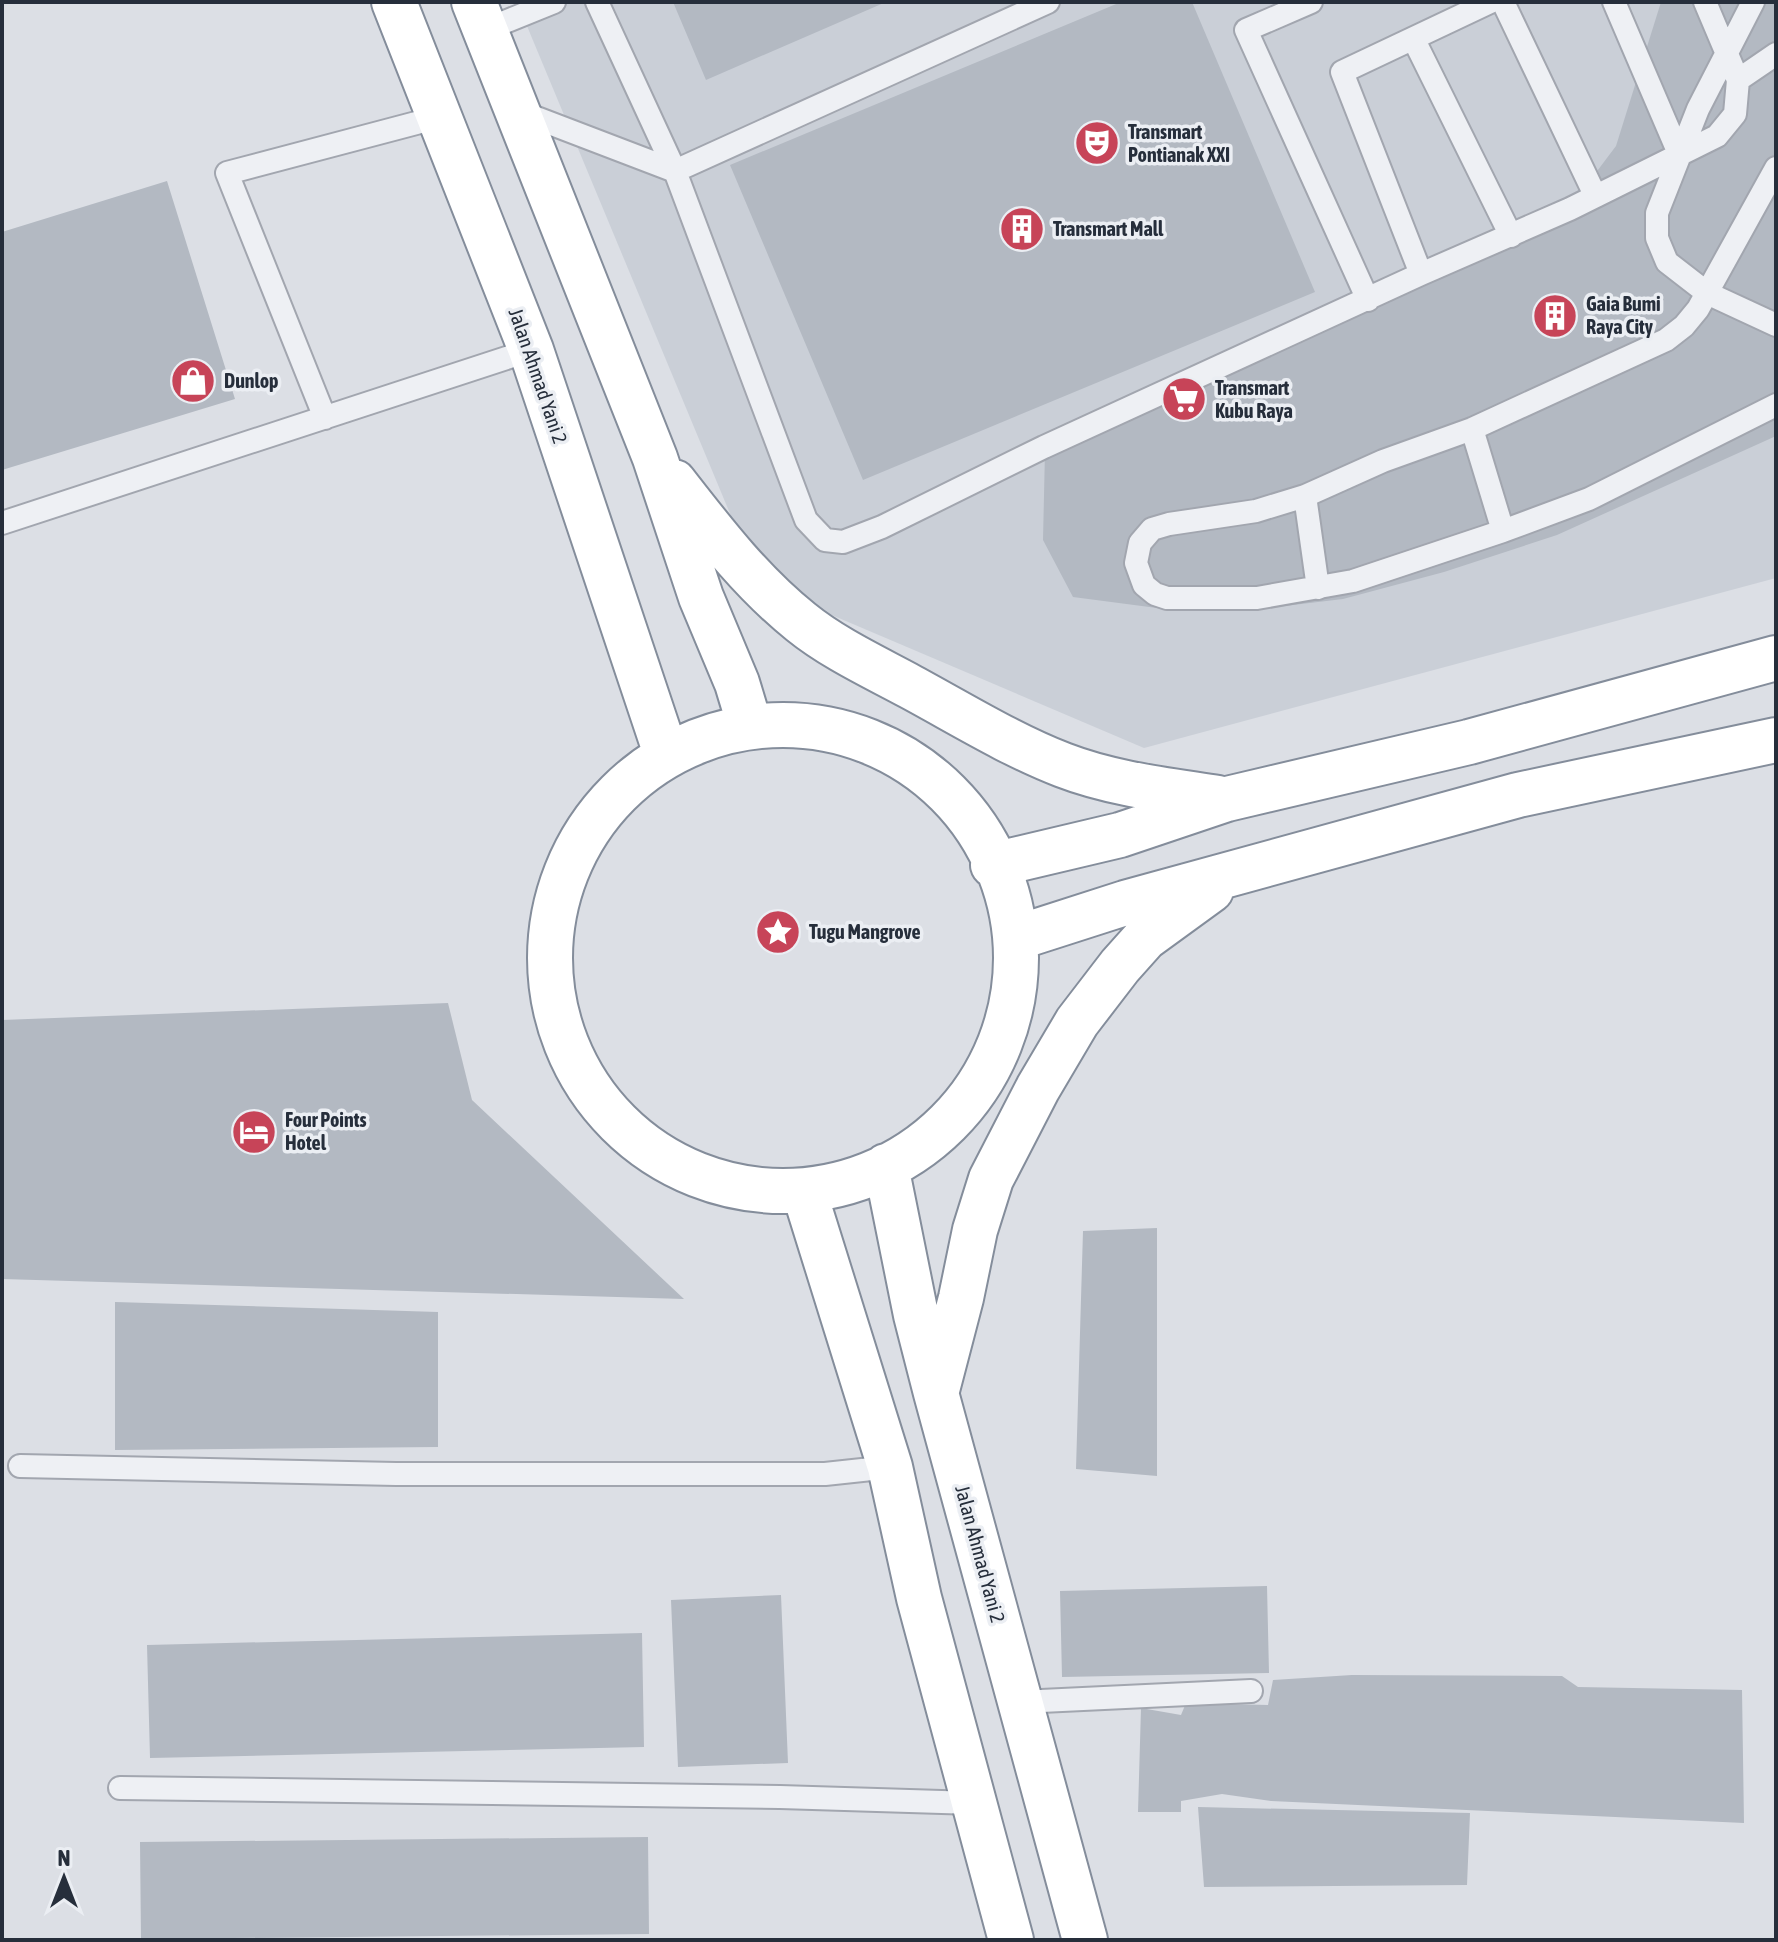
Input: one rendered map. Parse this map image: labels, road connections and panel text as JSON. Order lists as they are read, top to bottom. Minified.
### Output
{"streets":{"highway":["Jalan Ahmad Yani 2"]},"places":{"theatre":["Transmart Pontianak XXI"],"building":["Transmart Mall","Gaia Bumi Raya City"],"shop":["Dunlop"],"supermarket":["Transmart Kubu Raya"],"place":["Tugu Mangrove"],"hotel":["Four Points Hotel"]},"north":"top"}
